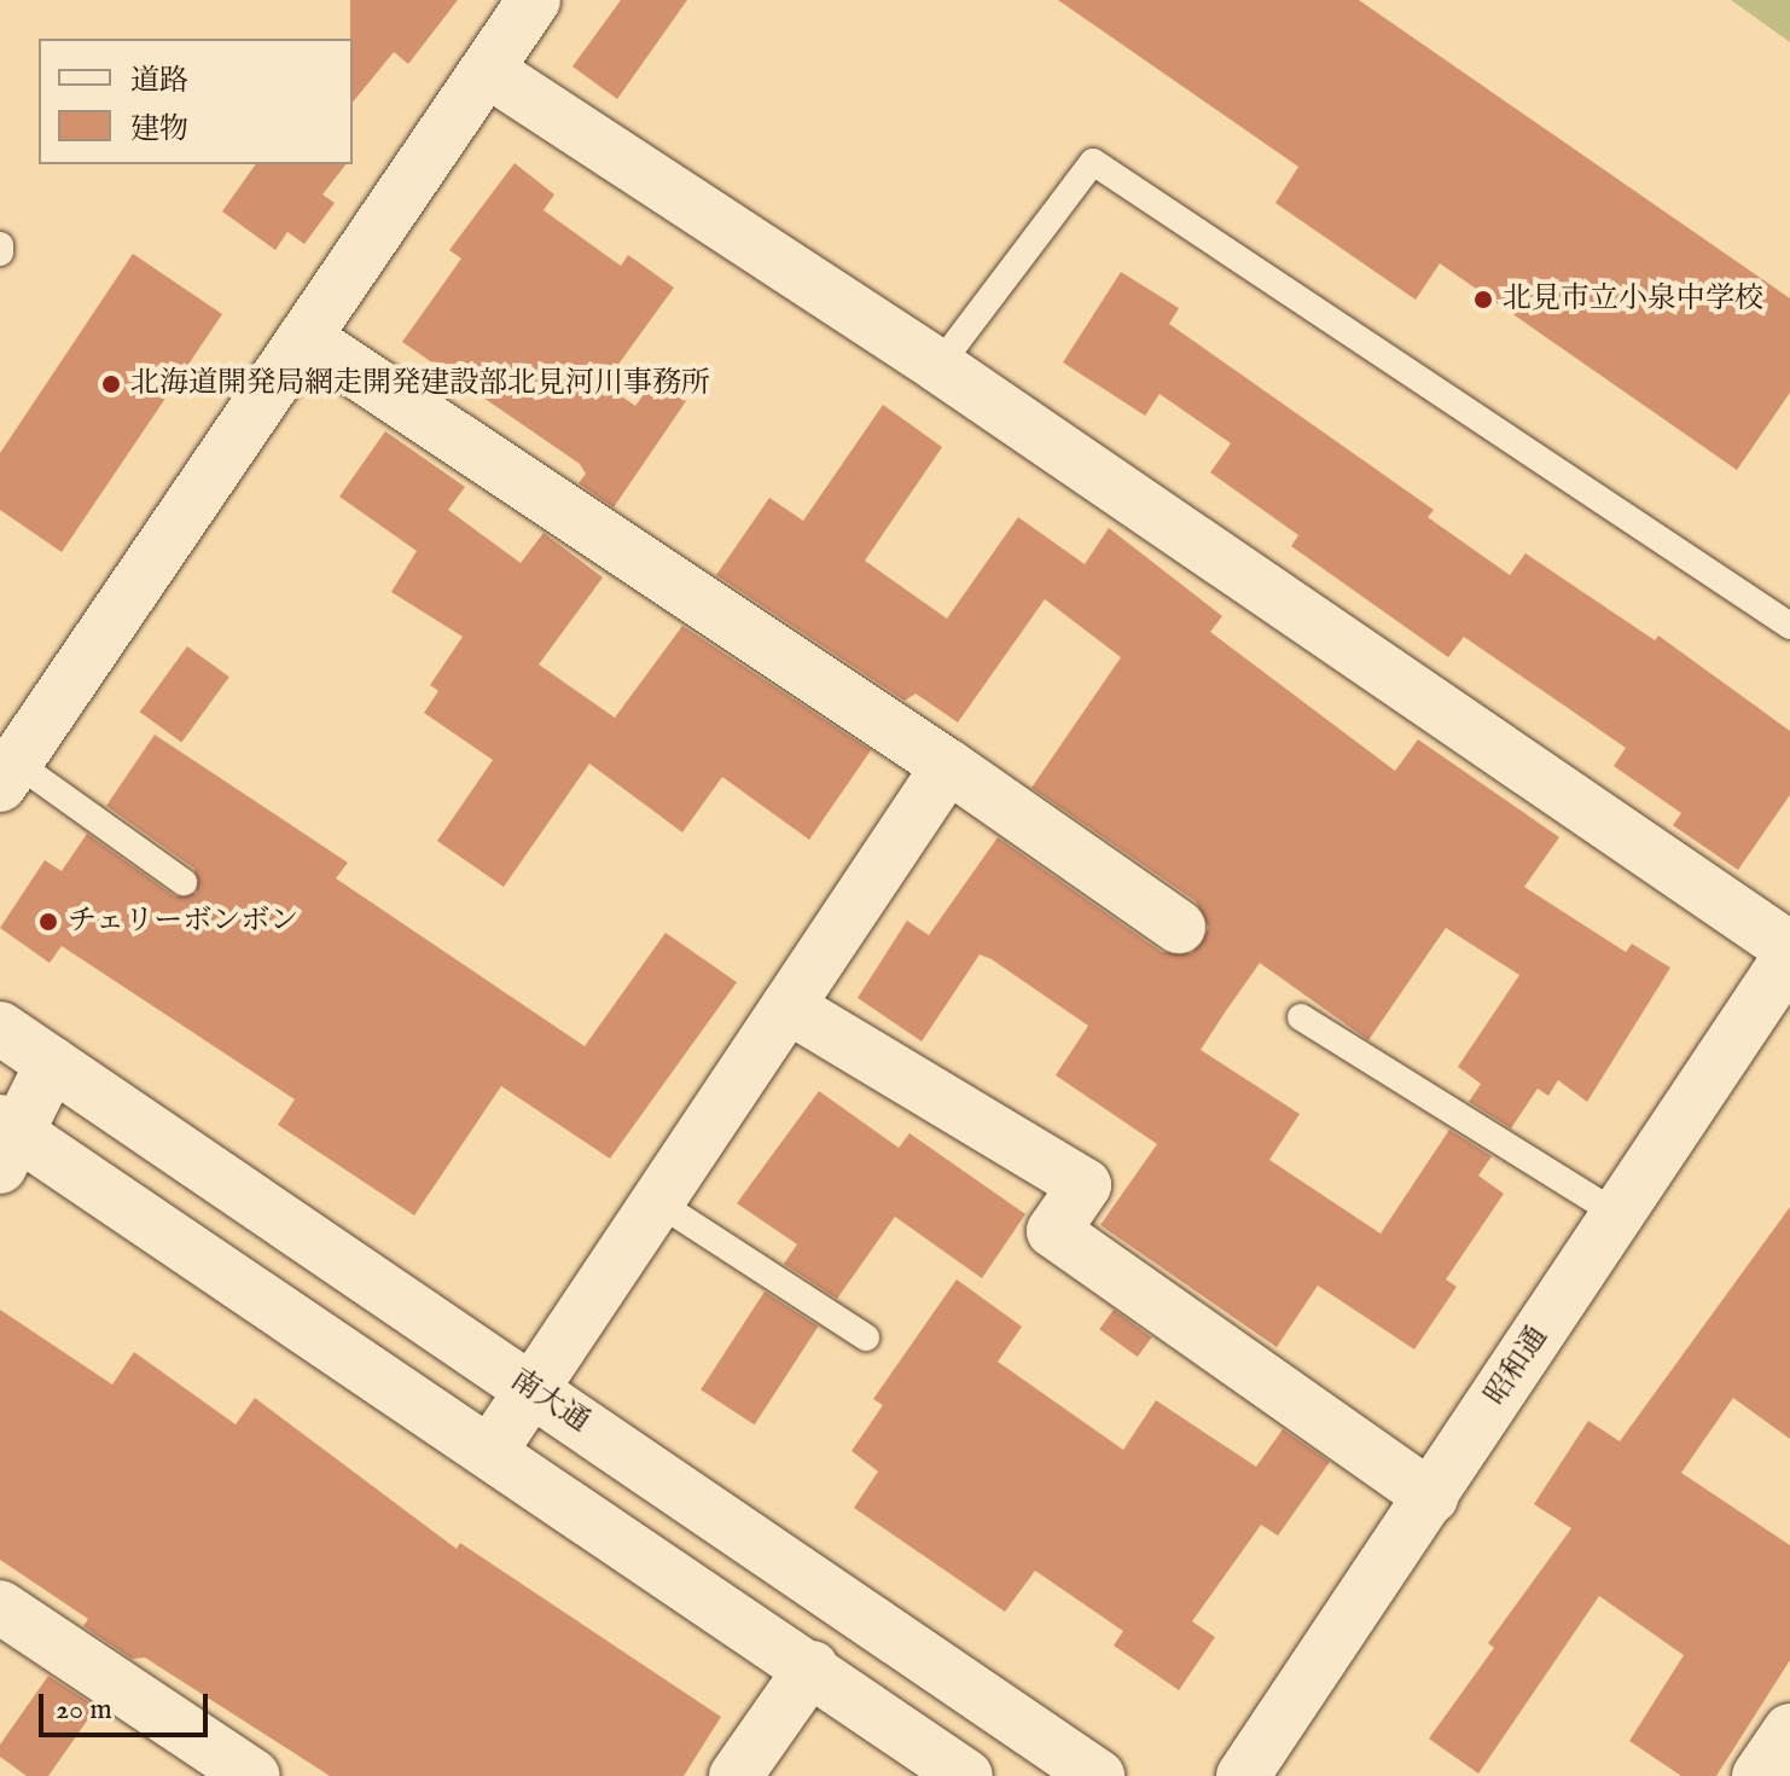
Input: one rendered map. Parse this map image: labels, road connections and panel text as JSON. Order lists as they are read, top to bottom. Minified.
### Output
{"streets":{"street":["昭和通","南大通"]},"places":["北見市立小泉中学校","北海道開発局網走開発建設部北見河川事務所","チェリーボンボン"],"legend":["道路","建物"],"scale_bar":"20 m"}
